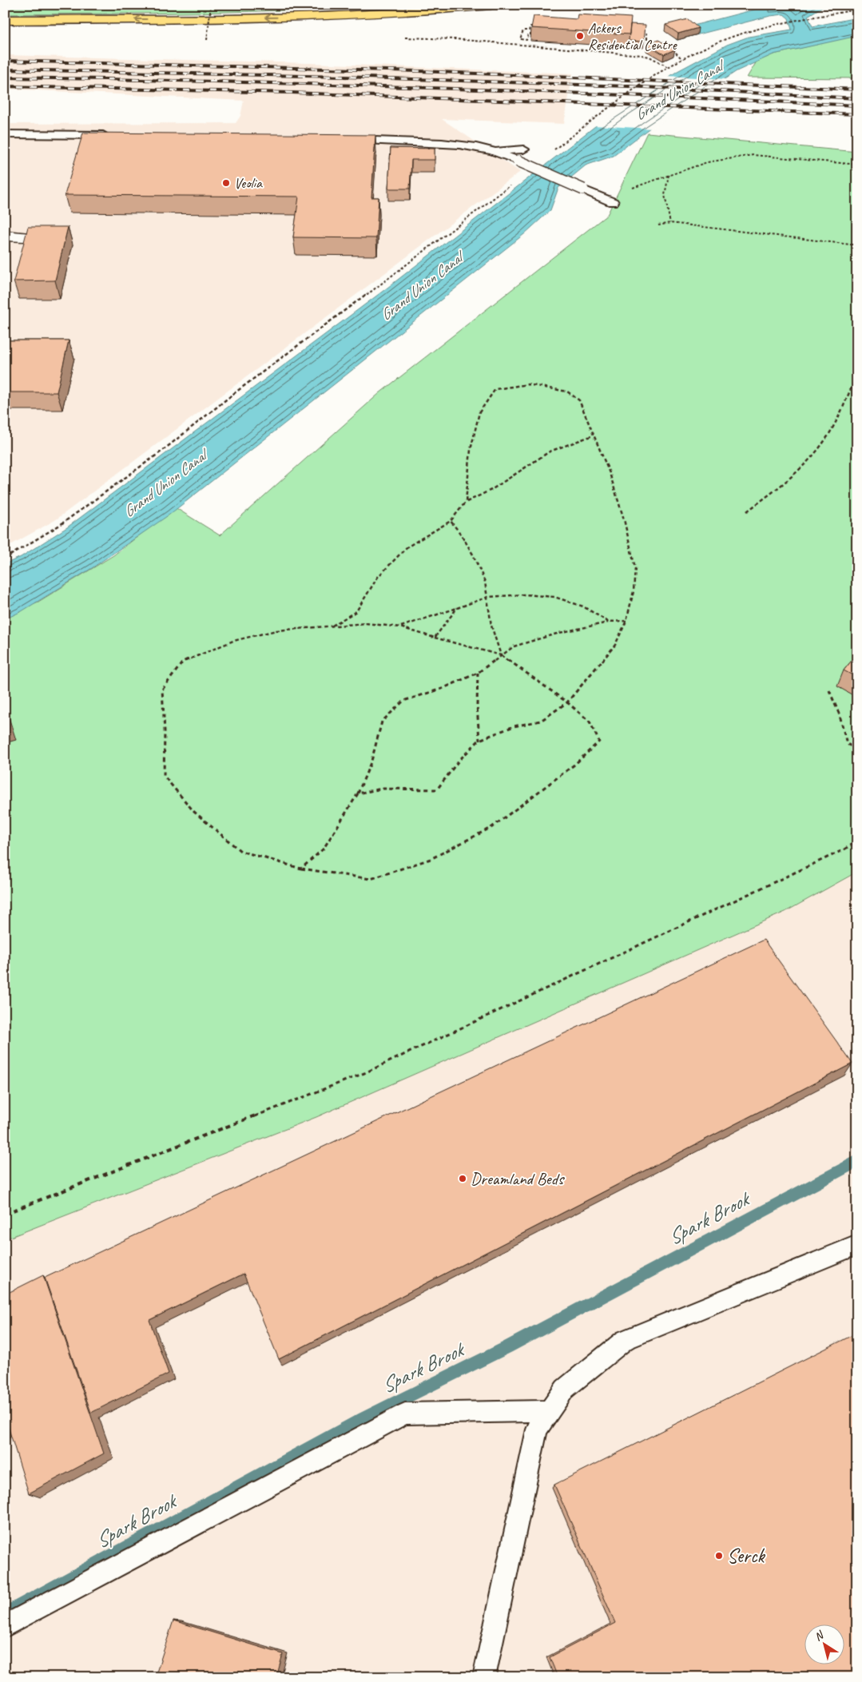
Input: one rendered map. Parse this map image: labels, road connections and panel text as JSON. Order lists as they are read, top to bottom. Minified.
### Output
{"water":["Grand Union Canal","Spark Brook"],"places":["Ackers Residential Centre","Veolia","Dreamland Beds","Serck"],"north":"top left"}
